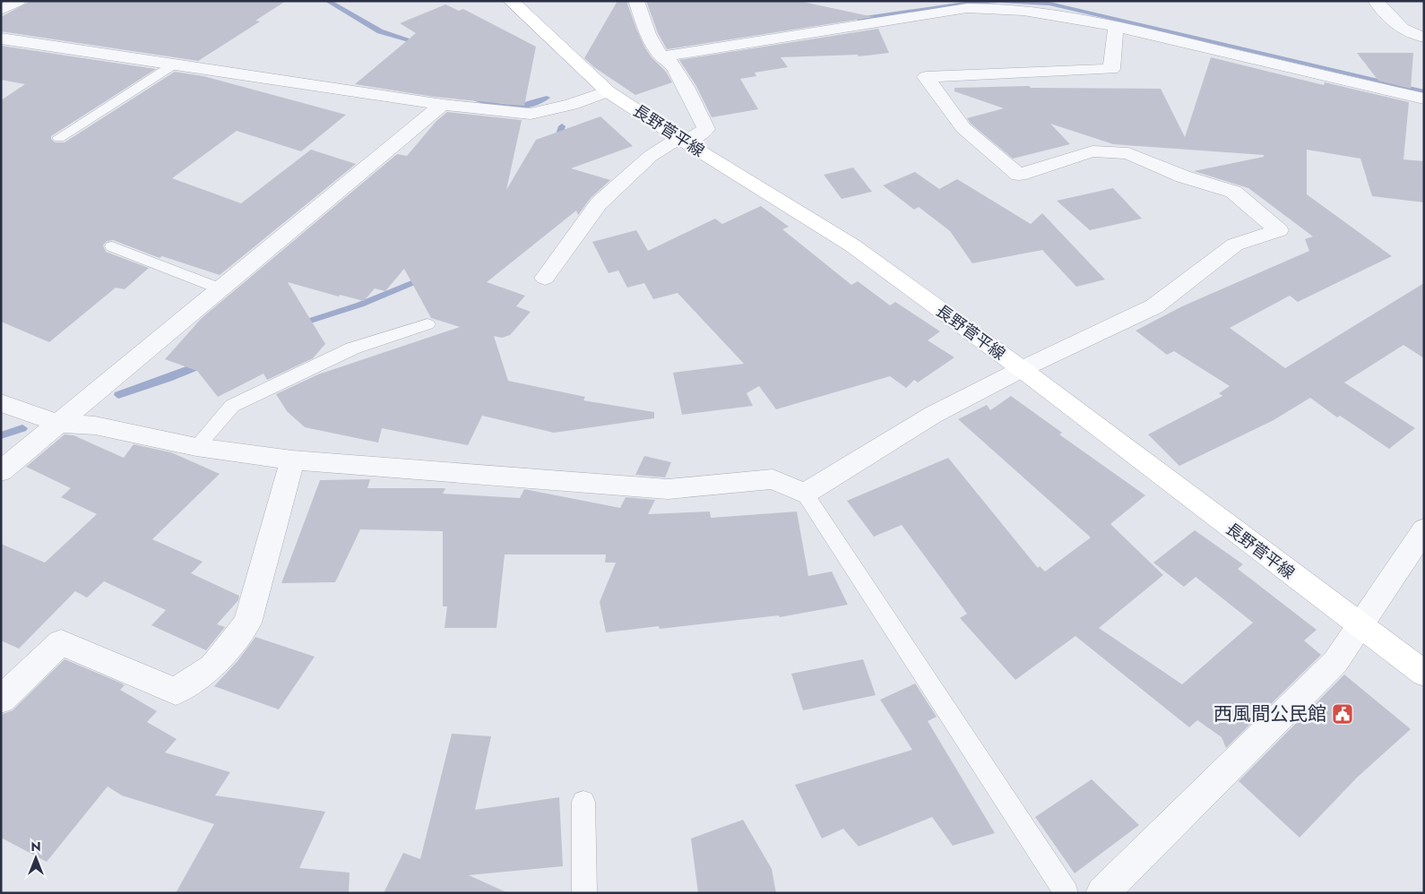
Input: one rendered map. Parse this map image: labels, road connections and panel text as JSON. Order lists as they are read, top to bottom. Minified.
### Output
{"streets":{"main road":["長野菅平線"]},"places":{"public building":["西風間公民館"]},"north":"top"}
